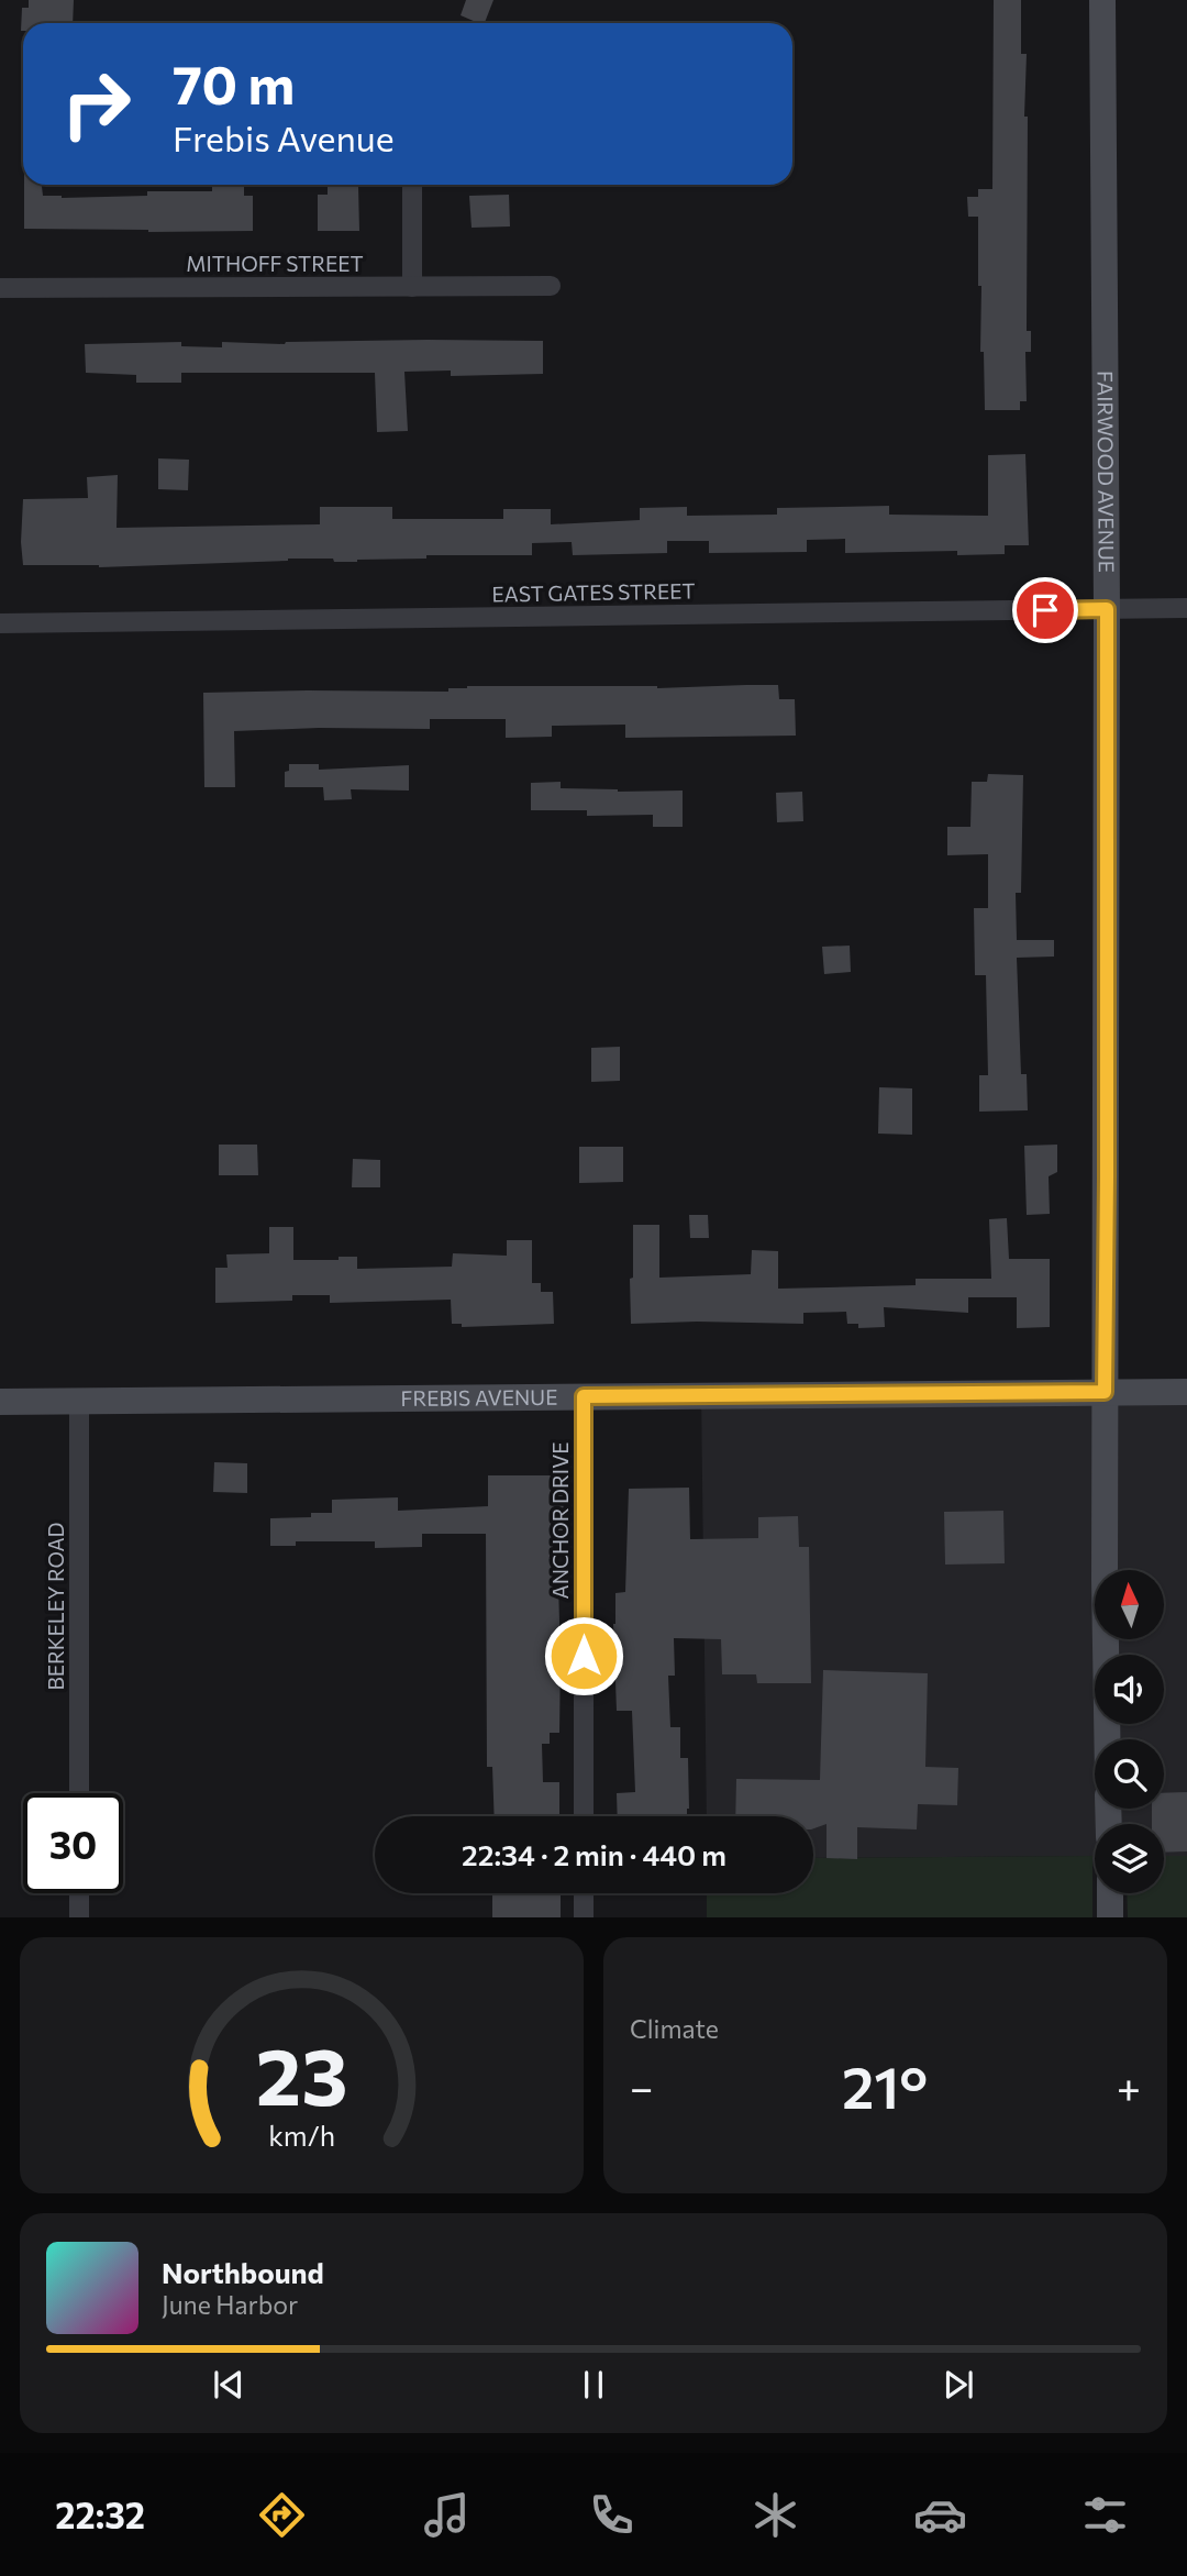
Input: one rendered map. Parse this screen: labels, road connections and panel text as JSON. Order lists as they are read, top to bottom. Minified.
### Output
{"streets":{"street":["MITHOFF STREET","FAIRWOOD AVENUE","EAST GATES STREET","FREBIS AVENUE","ANCHOR DRIVE","BERKELEY ROAD"]},"crossings":[["FAIRWOOD AVENUE","EAST GATES STREET"],["FAIRWOOD AVENUE","FREBIS AVENUE"],["FREBIS AVENUE","ANCHOR DRIVE"],["FREBIS AVENUE","BERKELEY ROAD"]],"north":"top","page":{"turn":["70 m","Frebis Avenue"],"limit":"30","trip":"22:34 · 2 min · 440 m","tile":"Climate","heat":["−","21°","+"],"song":["Northbound","June Harbor"],"tabs":"22:32","gauge":["23","km/h"]}}
